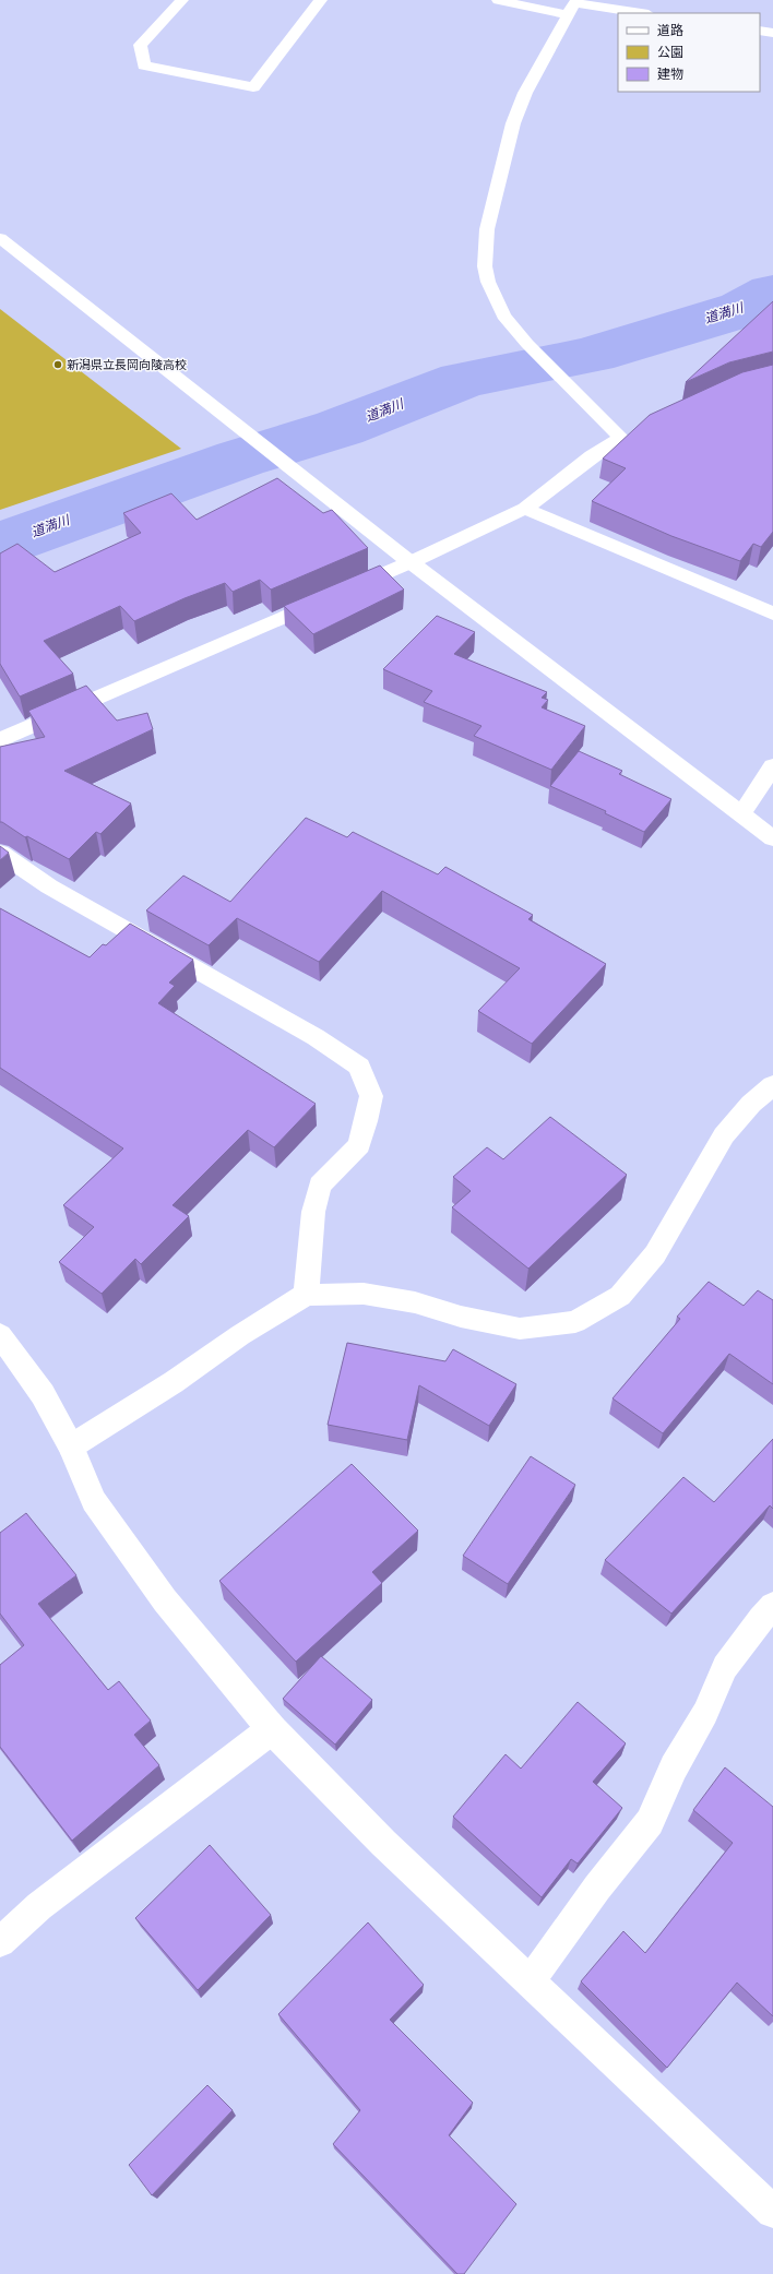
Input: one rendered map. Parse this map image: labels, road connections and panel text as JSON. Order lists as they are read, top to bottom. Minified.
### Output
{"water":["道満川"],"places":["新潟県立長岡向陵高校"],"legend":["道路","公園","建物"]}
